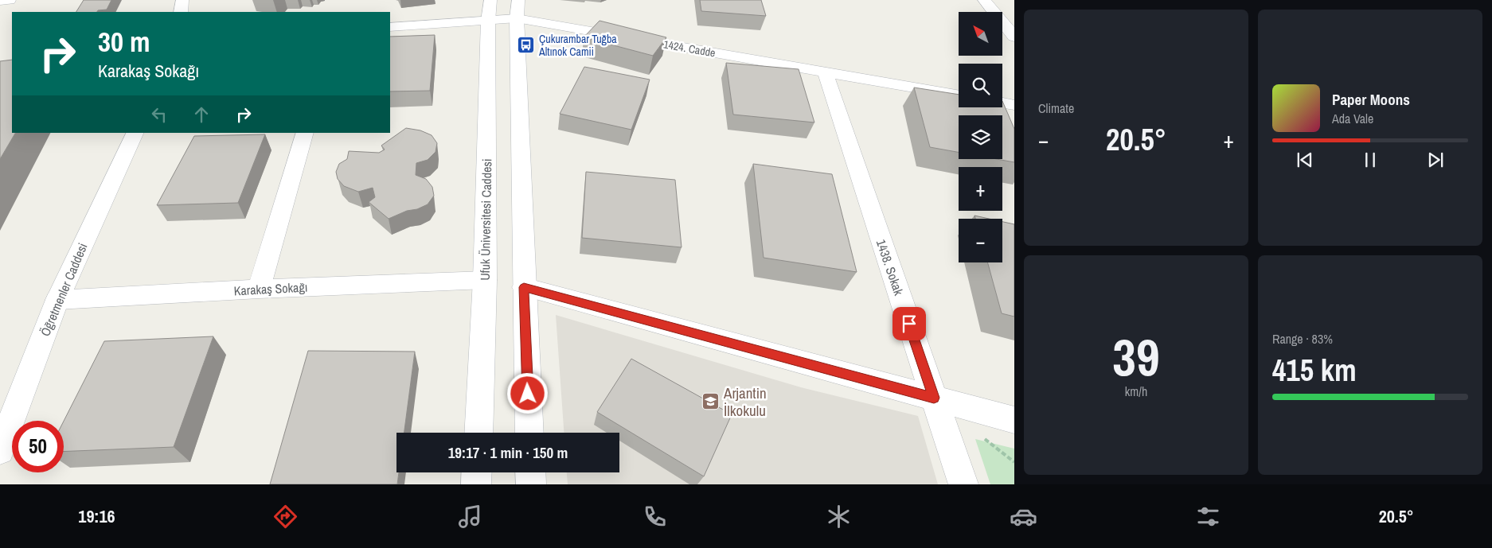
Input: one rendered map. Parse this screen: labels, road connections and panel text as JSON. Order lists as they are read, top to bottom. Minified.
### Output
{"streets":{"street":["1424. Cadde","Ufuk Üniversitesi Caddesi","1438. Sokak","Karakaş Sokağı","Öğretmenler Caddesi"]},"crossings":[["1424. Cadde","Ufuk Üniversitesi Caddesi"],["1424. Cadde","1438. Sokak"],["Ufuk Üniversitesi Caddesi","Karakaş Sokağı"],["Karakaş Sokağı","Öğretmenler Caddesi"]],"places":{"bus stop":["Çukurambar Tuğba Altınok Camii"],"school or university":["Arjantin İlkokulu"]},"north":"top left","page":{"tile":["Climate",["39","km/h"],["Range · 83%","415 km"]],"map_buttons":["+","−"],"turn":["30 m","Karakaş Sokağı"],"song":["Paper Moons","Ada Vale"],"heat":["−","20.5°","+"],"limit":"50","trip":"19:17 · 1 min · 150 m","tabs":["19:16","20.5°"]}}
